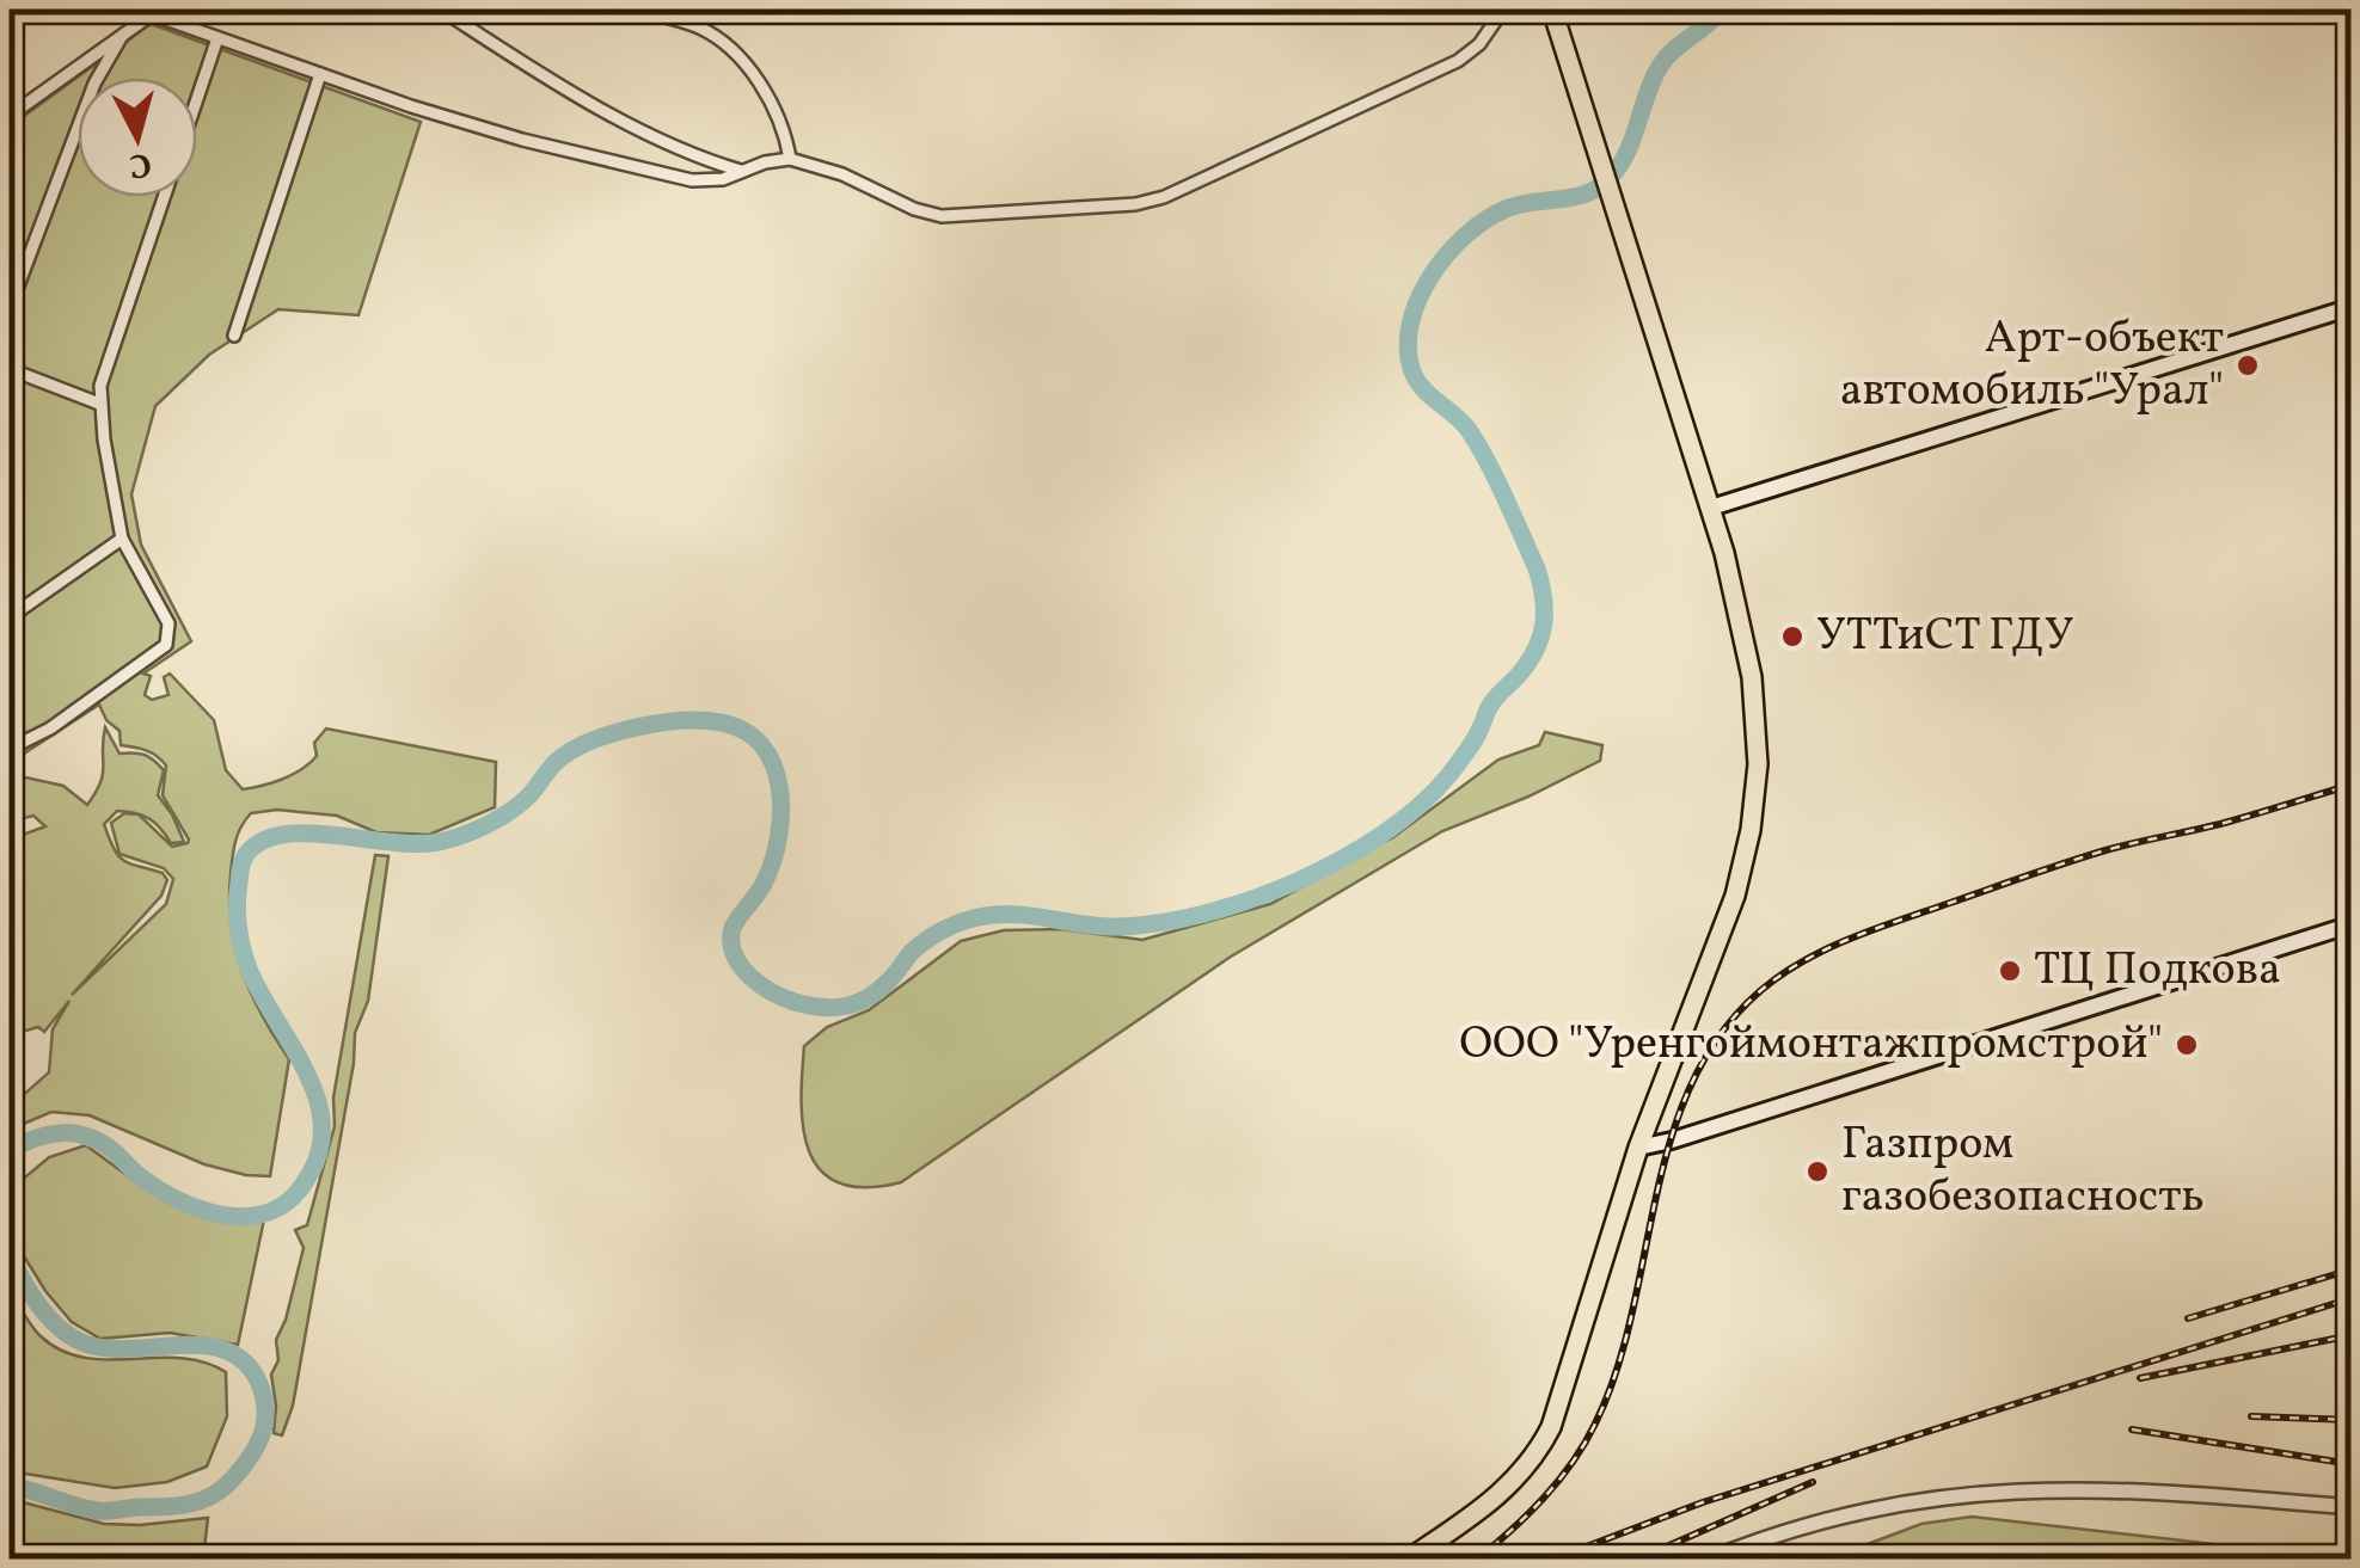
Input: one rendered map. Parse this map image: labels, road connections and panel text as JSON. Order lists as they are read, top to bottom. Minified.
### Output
{"places":["Арт-объект автомобиль \"Урал\"","УТТиСТ ГДУ","ТЦ Подкова","ООО \"Уренгоймонтажпромстрой\"","Газпром газобезопасность"],"north":"bottom"}
